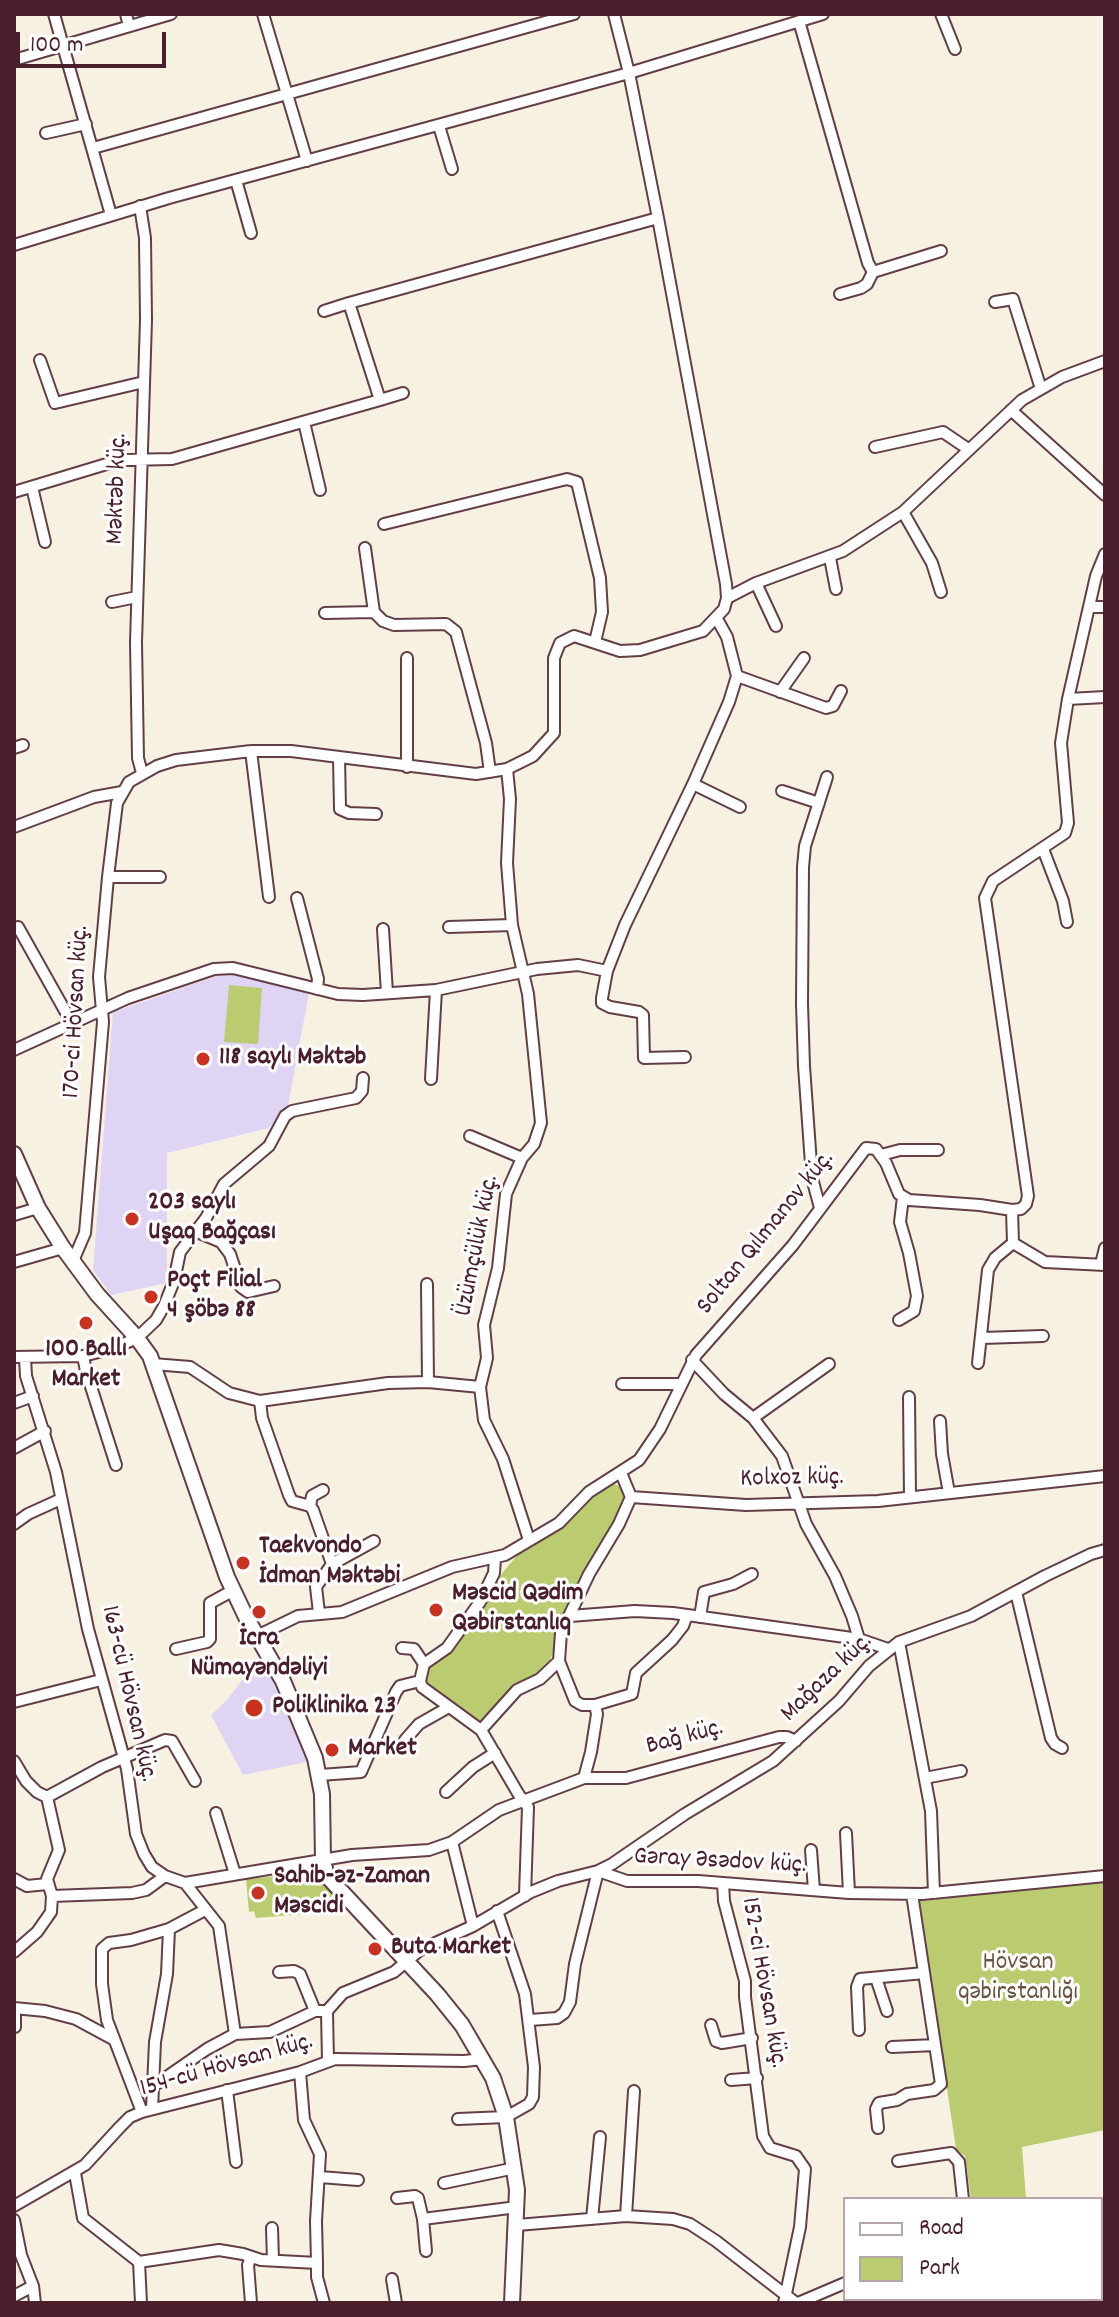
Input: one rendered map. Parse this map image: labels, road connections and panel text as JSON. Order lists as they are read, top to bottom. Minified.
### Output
{"streets":{"street":["Məktəb küç.","170-ci Hövsan küç.","Soltan Qılmanov küç.","Üzümçülük küç.","Kolxoz küç.","Mağaza küç.","163-cü Hövsan küç.","Bağ küç.","Gəray Əsədov küç.","152-ci Hövsan küç.","154-cü Hövsan küç."]},"crossings":[["Soltan Qılmanov küç.","Üzümçülük küç."],["Mağaza küç.","Bağ küç."],["Mağaza küç.","Gəray Əsədov küç."],["Gəray Əsədov küç.","152-ci Hövsan küç."]],"parks":["Hövsan qəbirstanlığı"],"places":["118 saylı Məktəb","203 saylı Uşaq Bağçası","Poçt Filial 4 şöbə 88","100 Ballı Market","Taekvondo İdman Məktəbi","Məscid Qədim Qəbirstanlıq","İcra Nümayəndəliyi","Poliklinika 23","Market","Sahib-əz-Zaman Məscidi","Buta Market"],"legend":["Road","Park"],"scale_bar":"100 m"}
